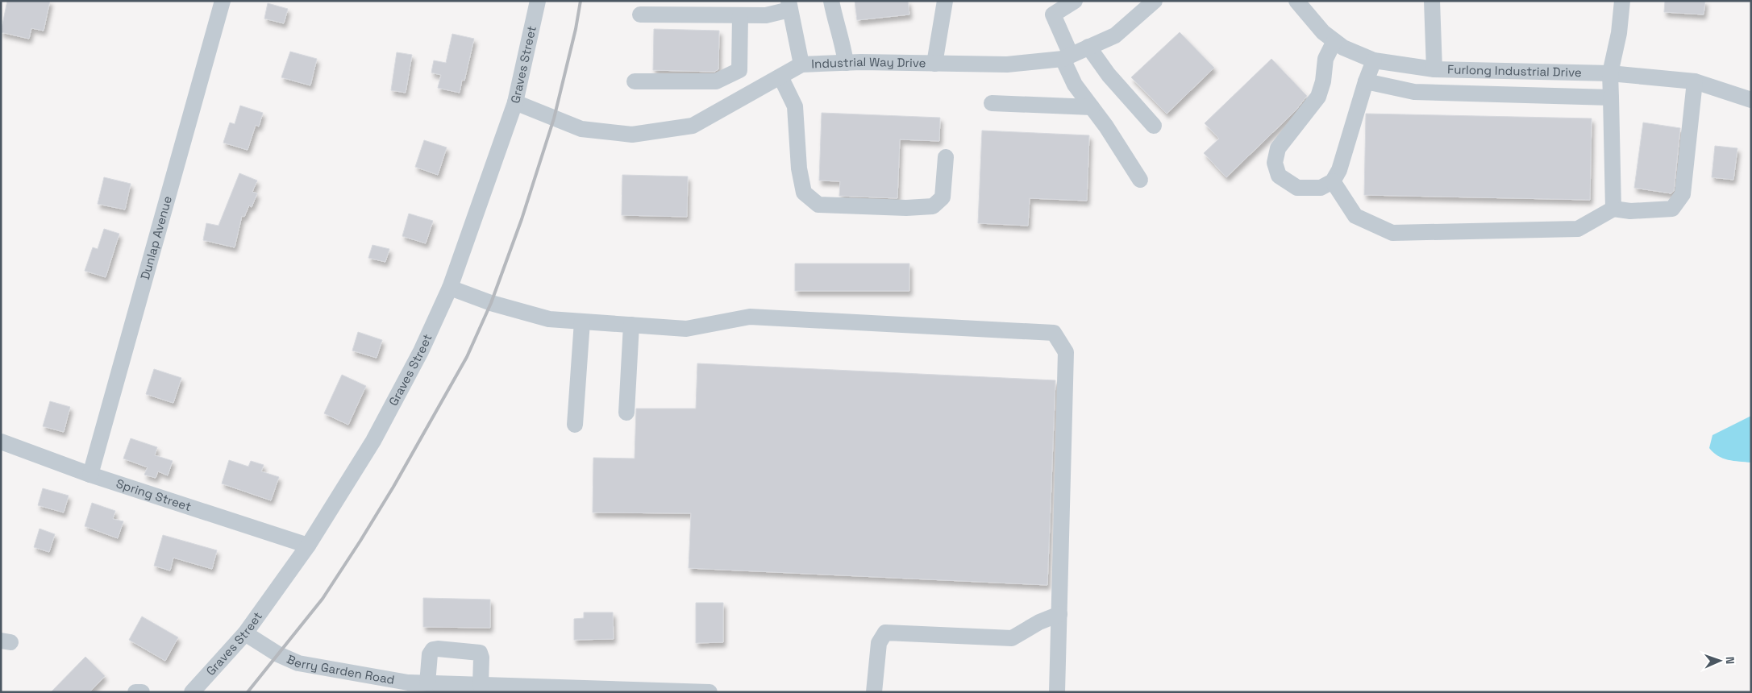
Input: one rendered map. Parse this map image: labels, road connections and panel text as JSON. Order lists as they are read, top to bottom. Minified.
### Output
{"streets":{"street":["Industrial Way Drive","Graves Street","Furlong Industrial Drive","Dunlap Avenue","Spring Street","Berry Garden Road"]},"crossings":[["Industrial Way Drive","Graves Street"],["Graves Street","Spring Street"],["Graves Street","Berry Garden Road"],["Dunlap Avenue","Spring Street"]],"north":"right"}
